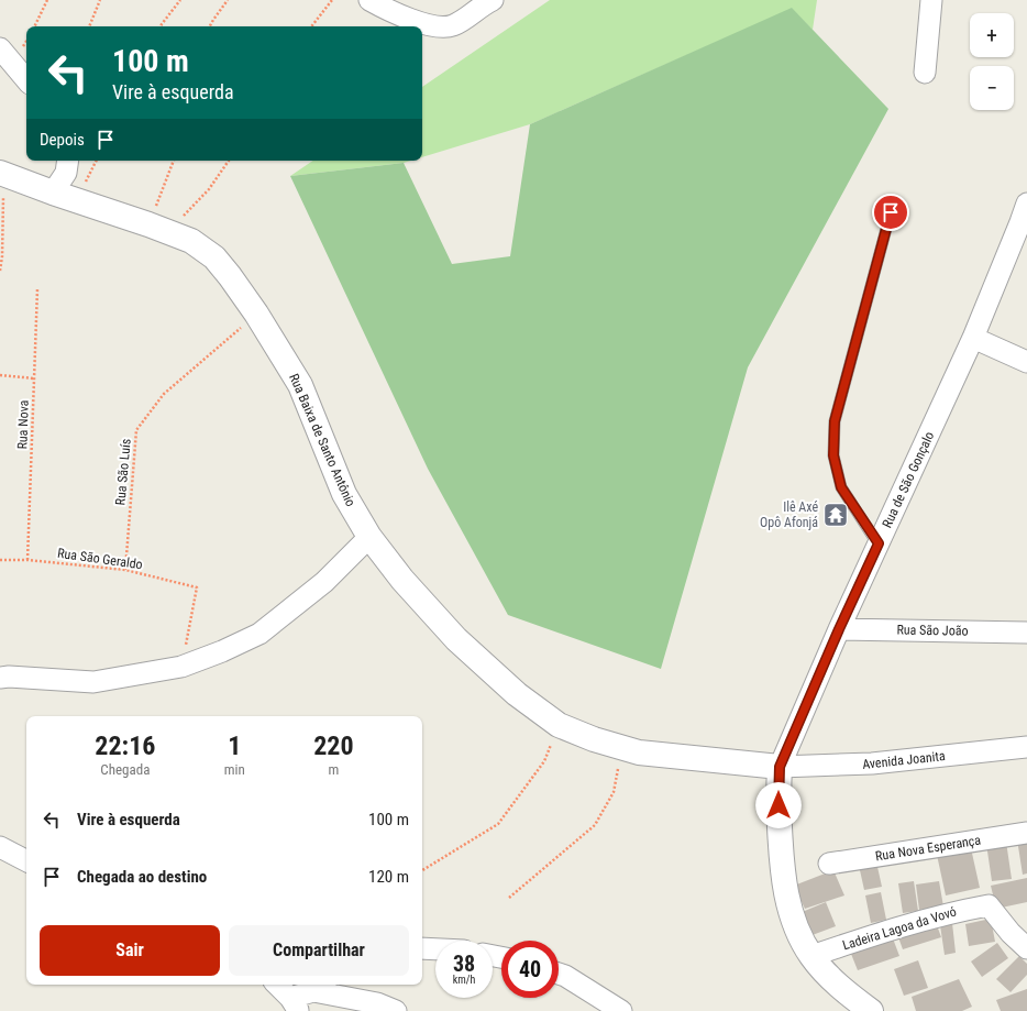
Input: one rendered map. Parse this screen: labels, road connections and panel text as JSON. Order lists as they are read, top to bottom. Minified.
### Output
{"streets":{"street":["Rua Baixa de Santo Antônio","Rua de São Gonçalo","Rua São João","Avenida Joanita","Rua Nova Esperança","Ladeira Lagoa da Vovó"],"path":["Rua Nova","Rua São Luís","Rua São Geraldo"]},"crossings":[["Rua Nova","Rua São Geraldo"],["Rua Baixa de Santo Antônio","Rua de São Gonçalo"],["Rua Baixa de Santo Antônio","Avenida Joanita"],["Rua São Luís","Rua São Geraldo"],["Rua de São Gonçalo","Rua São João"],["Rua de São Gonçalo","Avenida Joanita"],["Rua de São Gonçalo","Ladeira Lagoa da Vovó"]],"places":{"temple":["Ilê Axé Opô Afonjá"]},"page":{"map_buttons":["+","−"],"turn":["100 m","Vire à esquerda"],"then":"Depois","eta":["22:16","Chegada","1","min","220","m"],"list":[{"name":"Vire à esquerda","value":"100 m"},{"name":"Chegada ao destino","value":"120 m"}],"buttons":["Sair","Compartilhar"],"speed":"38 km/h","limit":"40"}}
